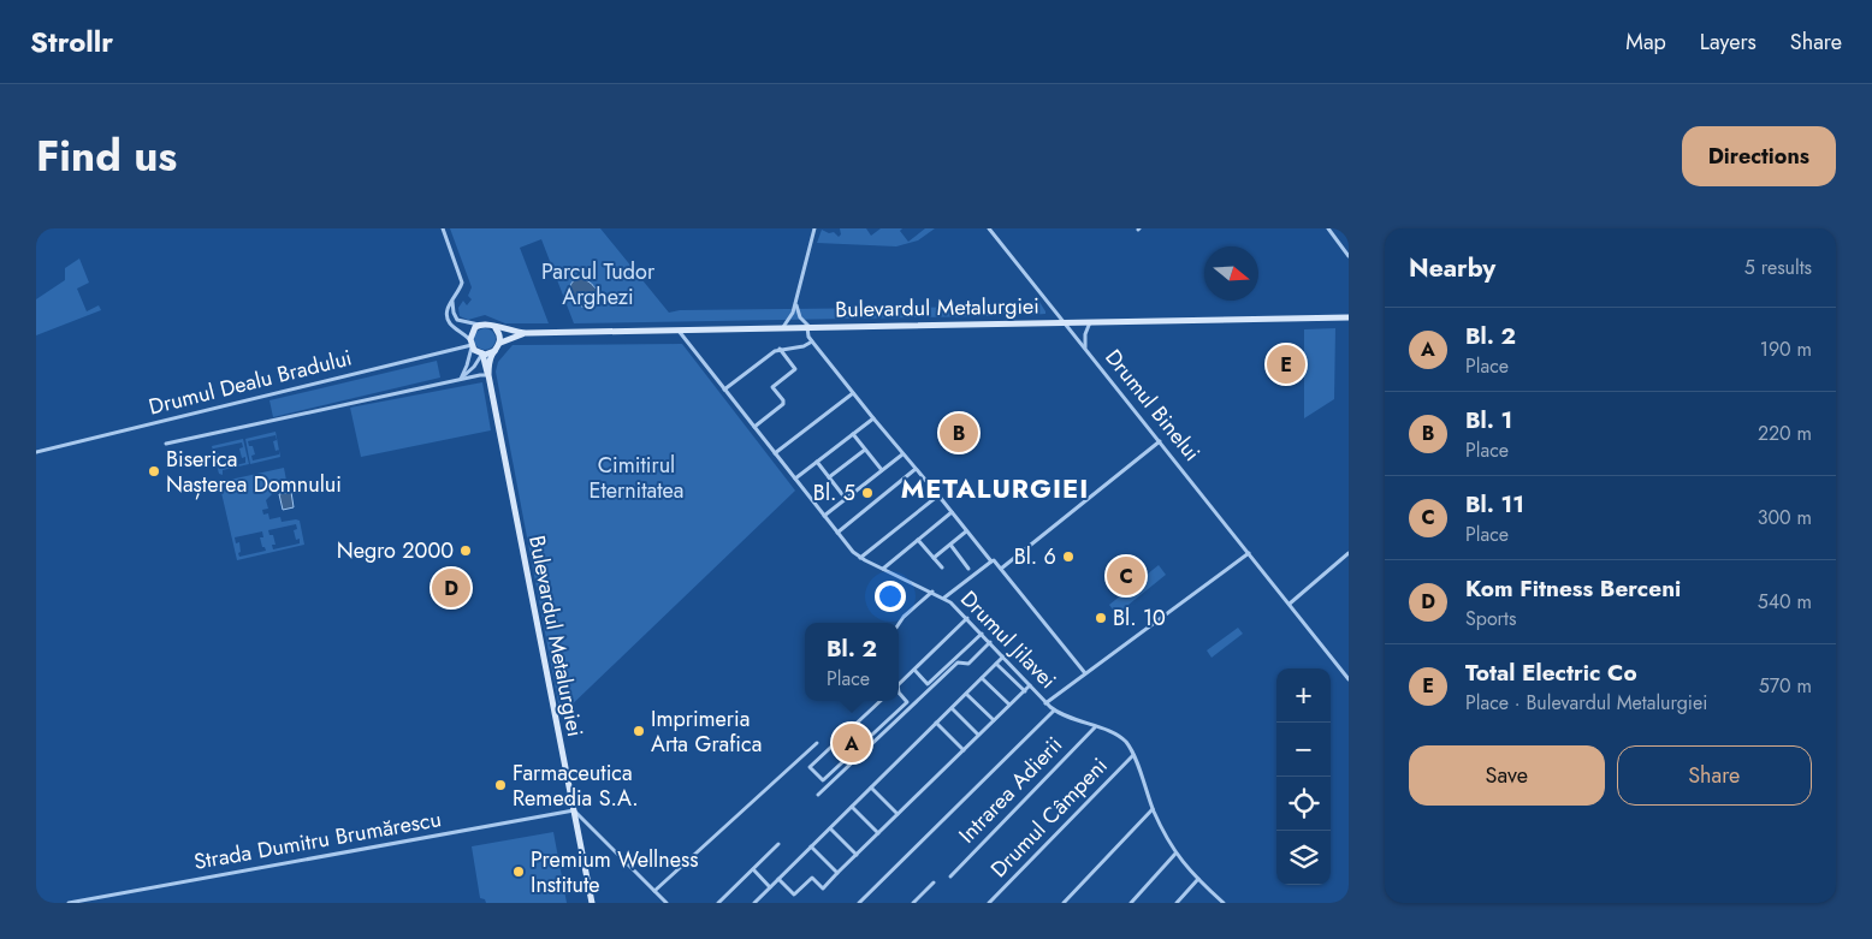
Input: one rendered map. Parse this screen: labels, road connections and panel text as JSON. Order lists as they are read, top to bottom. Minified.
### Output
{"streets":{"main road":["Bulevardul Metalurgiei"],"street":["Drumul Dealu Bradului","Drumul Binelui","Drumul Jilavei","Intrarea Adierii","Drumul Câmpeni","Strada Dumitru Brumărescu"]},"crossings":[["Bulevardul Metalurgiei","Drumul Dealu Bradului"],["Bulevardul Metalurgiei","Drumul Binelui"],["Bulevardul Metalurgiei","Drumul Jilavei"],["Bulevardul Metalurgiei","Strada Dumitru Brumărescu"],["Drumul Jilavei","Intrarea Adierii"],["Drumul Jilavei","Drumul Câmpeni"]],"districts":["METALURGIEI"],"parks":["Parcul Tudor Arghezi","Cimitirul Eternitatea"],"places":["Biserica Nașterea Domnului","Bl. 5","Negro 2000","Bl. 6","Bl. 10","Imprimeria Arta Grafica","Farmaceutica Remedia S.A.","Premium Wellness Institute"],"north":"right","page":{"header":"Strollr","nav":["Map","Layers","Share"],"title":"Find us","buttons":["Directions",["Save","Share"]],"heading":["Nearby","5 results"],"list":[{"mark":"A","name":"Bl. 2","note":"Place","value":"190 m"},{"mark":"B","name":"Bl. 1","note":"Place","value":"220 m"},{"mark":"C","name":"Bl. 11","note":"Place","value":"300 m"},{"mark":"D","name":"Kom Fitness Berceni","note":"Sports","value":"540 m"},{"mark":"E","name":"Total Electric Co","note":"Place · Bulevardul Metalurgiei","value":"570 m"}],"pins":["E","B","C","D","A"],"popup":["Bl. 2","Place"],"map_buttons":["+","−"]}}
